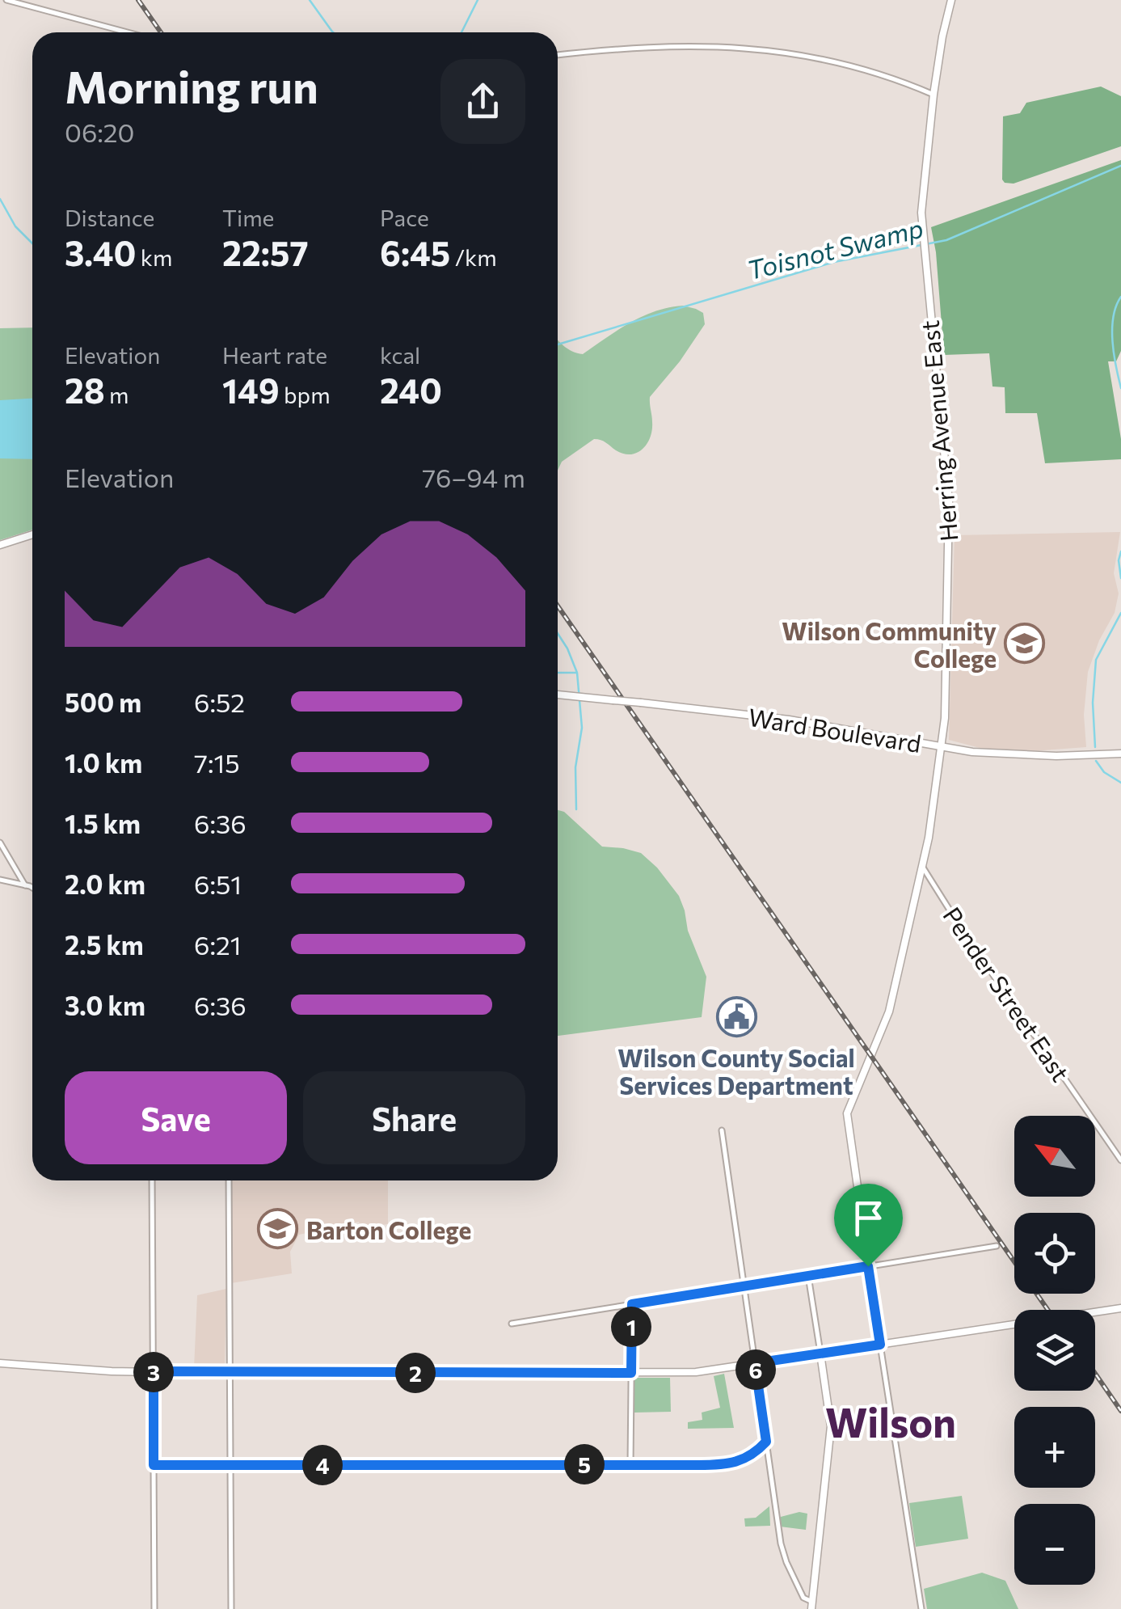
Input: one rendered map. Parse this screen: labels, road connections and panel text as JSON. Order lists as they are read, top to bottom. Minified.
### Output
{"streets":{"main road":["Herring Avenue East","Ward Boulevard"],"street":["Pender Street East"]},"crossings":[["Herring Avenue East","Ward Boulevard"],["Herring Avenue East","Pender Street East"]],"districts":["Wilson"],"water":["Toisnot Swamp"],"places":{"school or university":["Wilson Community College","Barton College"],"public building":["Wilson County Social Services Department"]},"north":"top left","page":{"heading":["Morning run","06:20"],"stats":[["Distance","3.40 km"],["Time","22:57"],["Pace","6:45 /km"],["Elevation","28 m"],["Heart rate","149 bpm"],["kcal","240"]],"chart":["Elevation","76–94 m"],"list":[{"name":"500 m","note":"6:52"},{"name":"1.0 km","note":"7:15"},{"name":"1.5 km","note":"6:36"},{"name":"2.0 km","note":"6:51"},{"name":"2.5 km","note":"6:21"},{"name":"3.0 km","note":"6:36"}],"buttons":["Save","Share"],"map_buttons":["+","−"],"pins":["1","6","3","2","5","4"]}}
